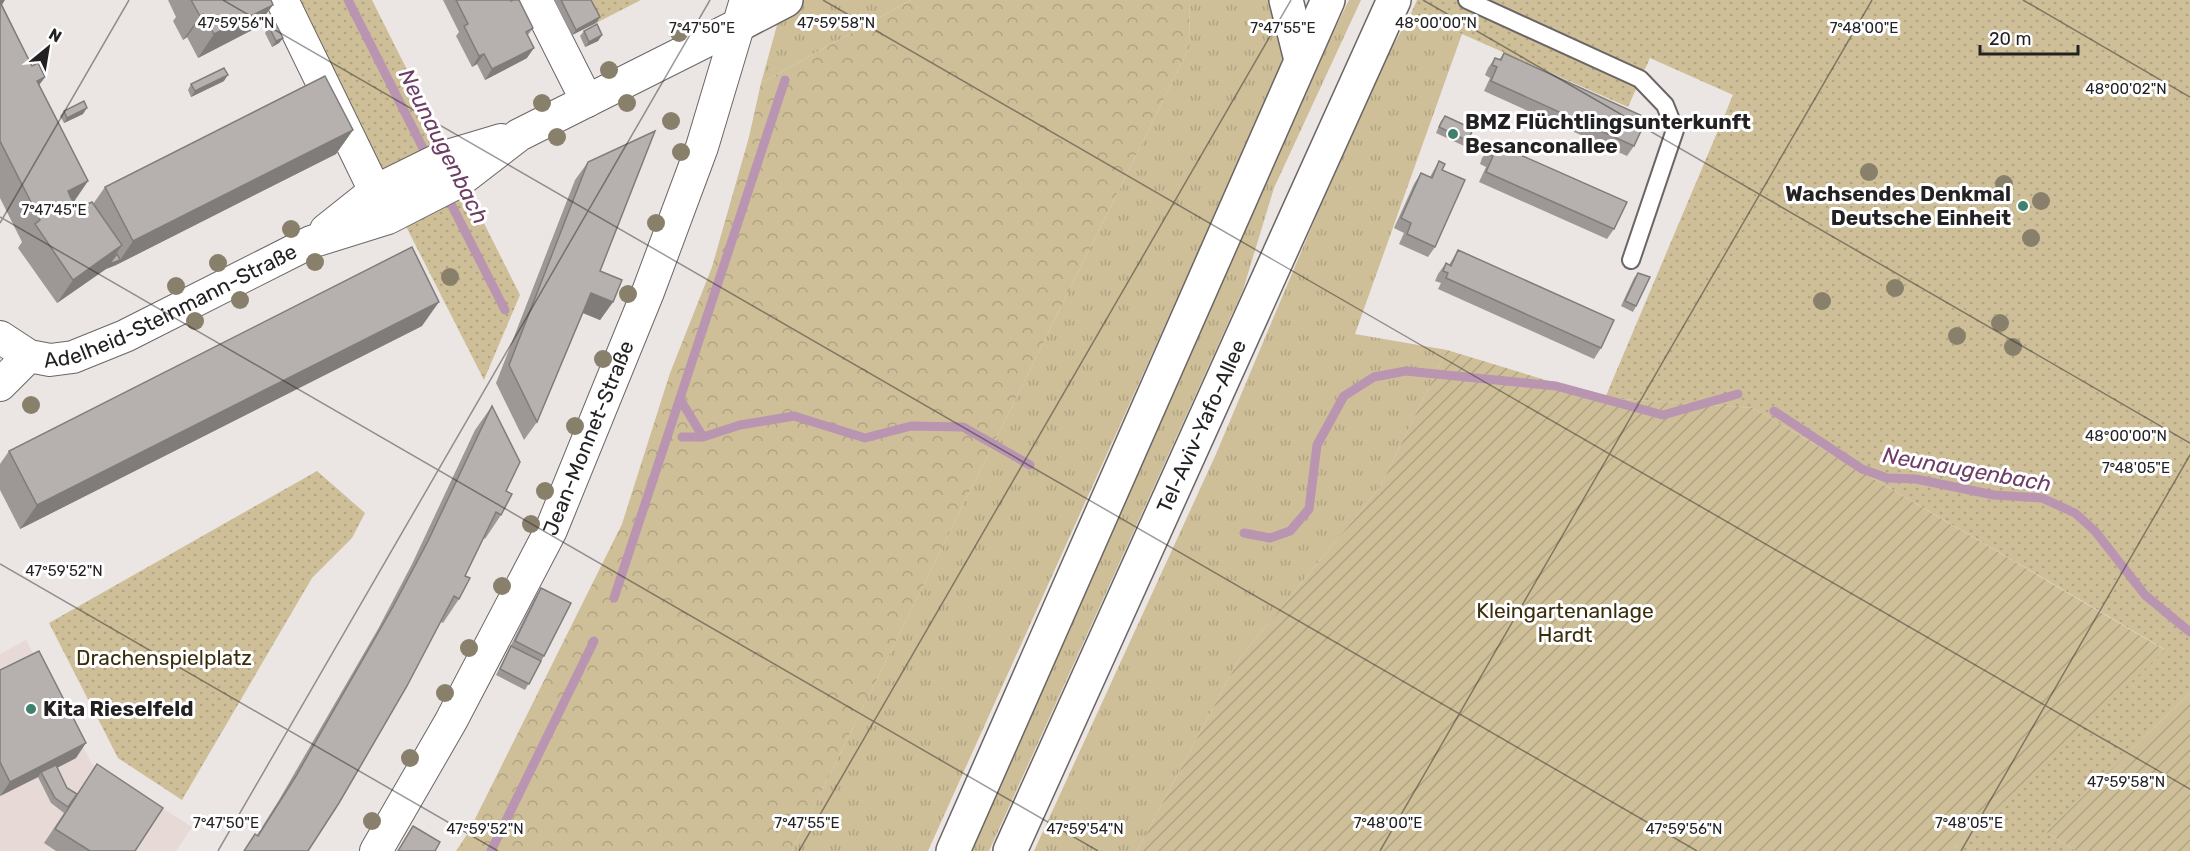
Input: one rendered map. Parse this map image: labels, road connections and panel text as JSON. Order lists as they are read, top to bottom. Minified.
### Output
{"streets":{"main road":["Adelheid-Steinmann-Straße","Tel-Aviv-Yafo-Allee"],"street":["Jean-Monnet-Straße"]},"crossings":[["Adelheid-Steinmann-Straße","Jean-Monnet-Straße"]],"water":["Neunaugenbach"],"parks":["Kleingartenanlage Hardt","Drachenspielplatz"],"places":["BMZ Flüchtlingsunterkunft Besanconallee","Wachsendes Denkmal Deutsche Einheit","Kita Rieselfeld"],"scale_bar":"20 m","north":"top right","coordinates":["47°59'56\"N","47°59'58\"N","48°00'00\"N","7°47'50\"E","7°47'55\"E","7°48'00\"E","48°00'02\"N","7°47'45\"E","7°48'05\"E","47°59'52\"N","47°59'54\"N"]}
